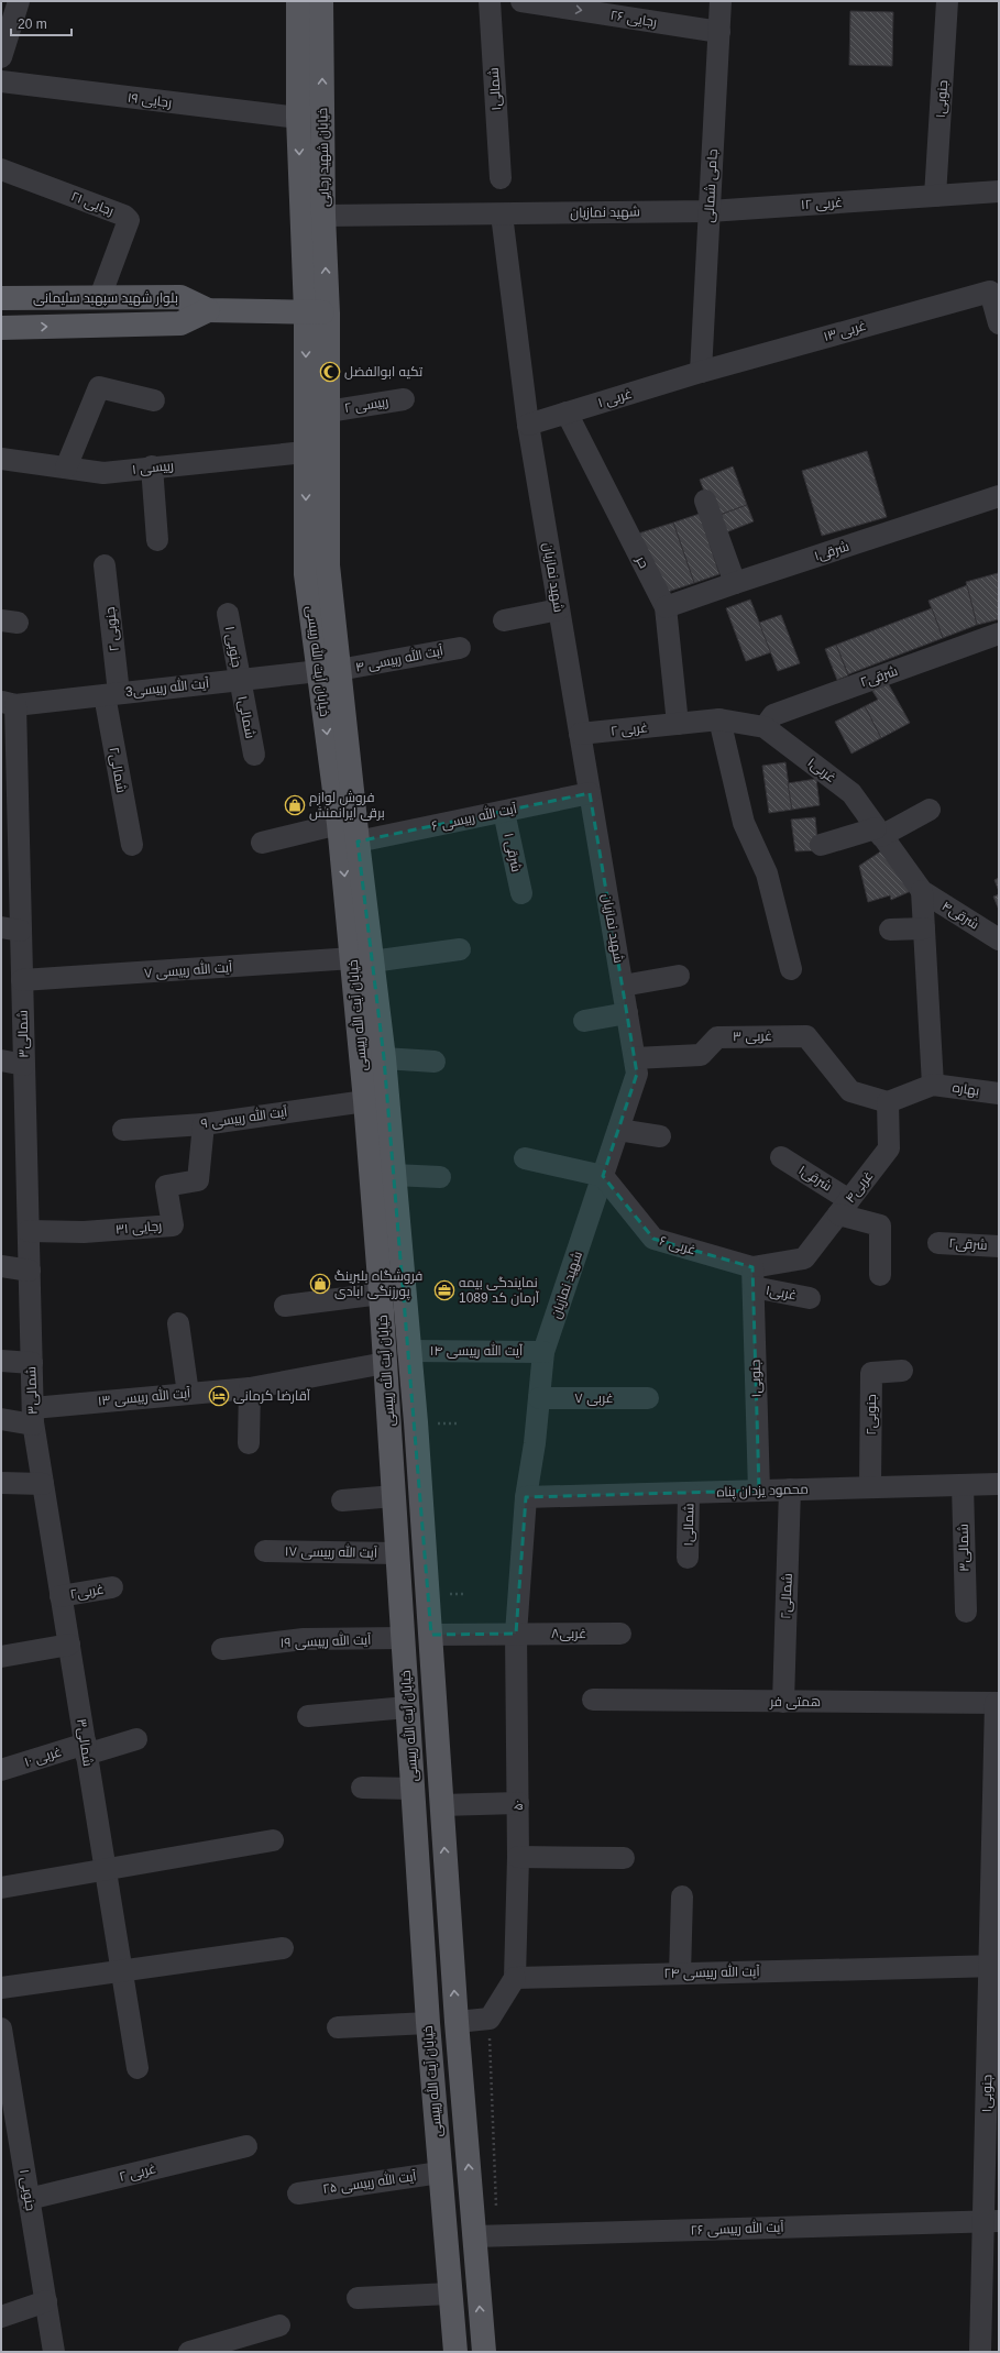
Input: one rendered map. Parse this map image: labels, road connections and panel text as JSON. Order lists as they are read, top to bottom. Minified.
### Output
{"streets":{"main road":["خیابان شهید رجایی","بلوار شهید سپهبد سلیمانی","خیابان آیت الله رییسی"],"street":["رجایی ۲۶","شمالی۱","جنوبی۱","رجایی ۱۹","جامی شمالی","رجایی ۲۱","غربی ۱۲","شهید نمازیان","غربی ۱۳","غربی ۱","رییسی ۲","رییسی ۱","شرقی۱","حر","جنوبی ۲","جنوبی ۱","آیت الله رییسی ۴","شرقی۲","آیت الله رییسی3","غربی ۲","شمالی۲","غربی۱","آیت الله رییسی ۶","شرقی ۱","شرقی۴","آیت الله رییسی ۷","شمالی۳","غربی ۳","بهاره","آیت الله رییسی ۹","غربی۴","رجایی ۳۱","غربی ۶","آیت الله رییسی ۱۴","آیت الله رییسی ۱۳","غربی ۷","جنوبی۲","محمود یزدان پناه","آیت الله رییسی ۱۷","غربی۲","غربی۸","آیت الله رییسی ۱۹","همتی فر","غربی ۱۰","۵۰","آیت الله رییسی ۲۴","آیت الله رییسی ۲۵","آیت الله رییسی ۲۶"]},"crossings":[["رجایی ۲۶","جامی شمالی"],["شمالی۱","جنوبی ۱"],["شمالی۱","آیت الله رییسی3"],["شمالی۱","محمود یزدان پناه"],["جنوبی۱","غربی ۱۲"],["جنوبی۱","غربی۱"],["جنوبی۱","غربی۴"],["جنوبی۱","غربی ۶"],["جنوبی۱","محمود یزدان پناه"],["جنوبی۱","آیت الله رییسی ۲۴"],["جنوبی۱","آیت الله رییسی ۲۶"],["رجایی ۱۹","خیابان شهید رجایی"],["خیابان شهید رجایی","شهید نمازیان"],["خیابان شهید رجایی","خیابان آیت الله رییسی"],["جامی شمالی","غربی ۱۲"],["جامی شمالی","شهید نمازیان"],["جامی شمالی","غربی ۱۳"],["جامی شمالی","غربی ۱"],["رجایی ۲۱","بلوار شهید سپهبد سلیمانی"],["غربی ۱۲","شهید نمازیان"],["شهید نمازیان","غربی ۱"],["شهید نمازیان","غربی ۲"],["شهید نمازیان","آیت الله رییسی ۶"],["شهید نمازیان","غربی ۳"],["شهید نمازیان","غربی ۶"],["شهید نمازیان","آیت الله رییسی ۱۴"],["شهید نمازیان","غربی ۷"],["شهید نمازیان","محمود یزدان پناه"],["شهید نمازیان","غربی۸"],["شهید نمازیان","۵۰"],["غربی ۱۳","غربی ۱"],["غربی ۱","حر"],["رییسی ۲","خیابان آیت الله رییسی"],["رییسی ۱","خیابان آیت الله رییسی"],["شرقی۱","حر"],["شرقی۱","غربی۴"],["حر","غربی ۲"],["حر","غربی۱"],["جنوبی ۲","آیت الله رییسی3"],["جنوبی ۲","شمالی۲"],["جنوبی ۱","آیت الله رییسی3"],["جنوبی ۱","غربی ۲"],["آیت الله رییسی ۴","خیابان آیت الله رییسی"],["آیت الله رییسی ۴","آیت الله رییسی3"],["خیابان آیت الله رییسی","آیت الله رییسی3"],["خیابان آیت الله رییسی","آیت الله رییسی ۶"],["خیابان آیت الله رییسی","آیت الله رییسی ۷"],["خیابان آیت الله رییسی","آیت الله رییسی ۹"],["خیابان آیت الله رییسی","آیت الله رییسی ۱۴"],["خیابان آیت الله رییسی","آیت الله رییسی ۱۳"],["خیابان آیت الله رییسی","آیت الله رییسی ۱۷"],["خیابان آیت الله رییسی","غربی۸"],["خیابان آیت الله رییسی","آیت الله رییسی ۱۹"],["خیابان آیت الله رییسی","آیت الله رییسی ۲۵"],["خیابان آیت الله رییسی","آیت الله رییسی ۲۶"],["شرقی۲","غربی۱"],["آیت الله رییسی3","شمالی۲"],["آیت الله رییسی3","شمالی۳"],["غربی ۲","غربی۱"],["شمالی۲","محمود یزدان پناه"],["شمالی۲","همتی فر"],["غربی۱","شرقی۴"],["غربی۱","غربی۴"],["غربی۱","غربی ۶"],["آیت الله رییسی ۶","شرقی ۱"],["آیت الله رییسی ۷","شمالی۳"],["شمالی۳","رجایی ۳۱"],["شمالی۳","آیت الله رییسی ۱۳"],["شمالی۳","محمود یزدان پناه"],["شمالی۳","غربی۲"],["شمالی۳","غربی ۱۰"],["غربی ۳","غربی۴"],["آیت الله رییسی ۹","رجایی ۳۱"],["غربی۴","غربی ۶"],["جنوبی۲","محمود یزدان پناه"],["غربی۸","۵۰"],["۵۰","آیت الله رییسی ۲۴"]],"one_way":["رجایی ۲۶"],"places":{"mosque":["تکیه ابوالفضل"],"shop":["فروش لوازم برقی ایرانمنش","فروشگاه بلبرینگ پورزنگی ابادی"],"office":["نمایندگی بیمه آرمان کد 1089"],"hotel":["آقارضا کرمانی"]},"scale_bar":"20 m"}
